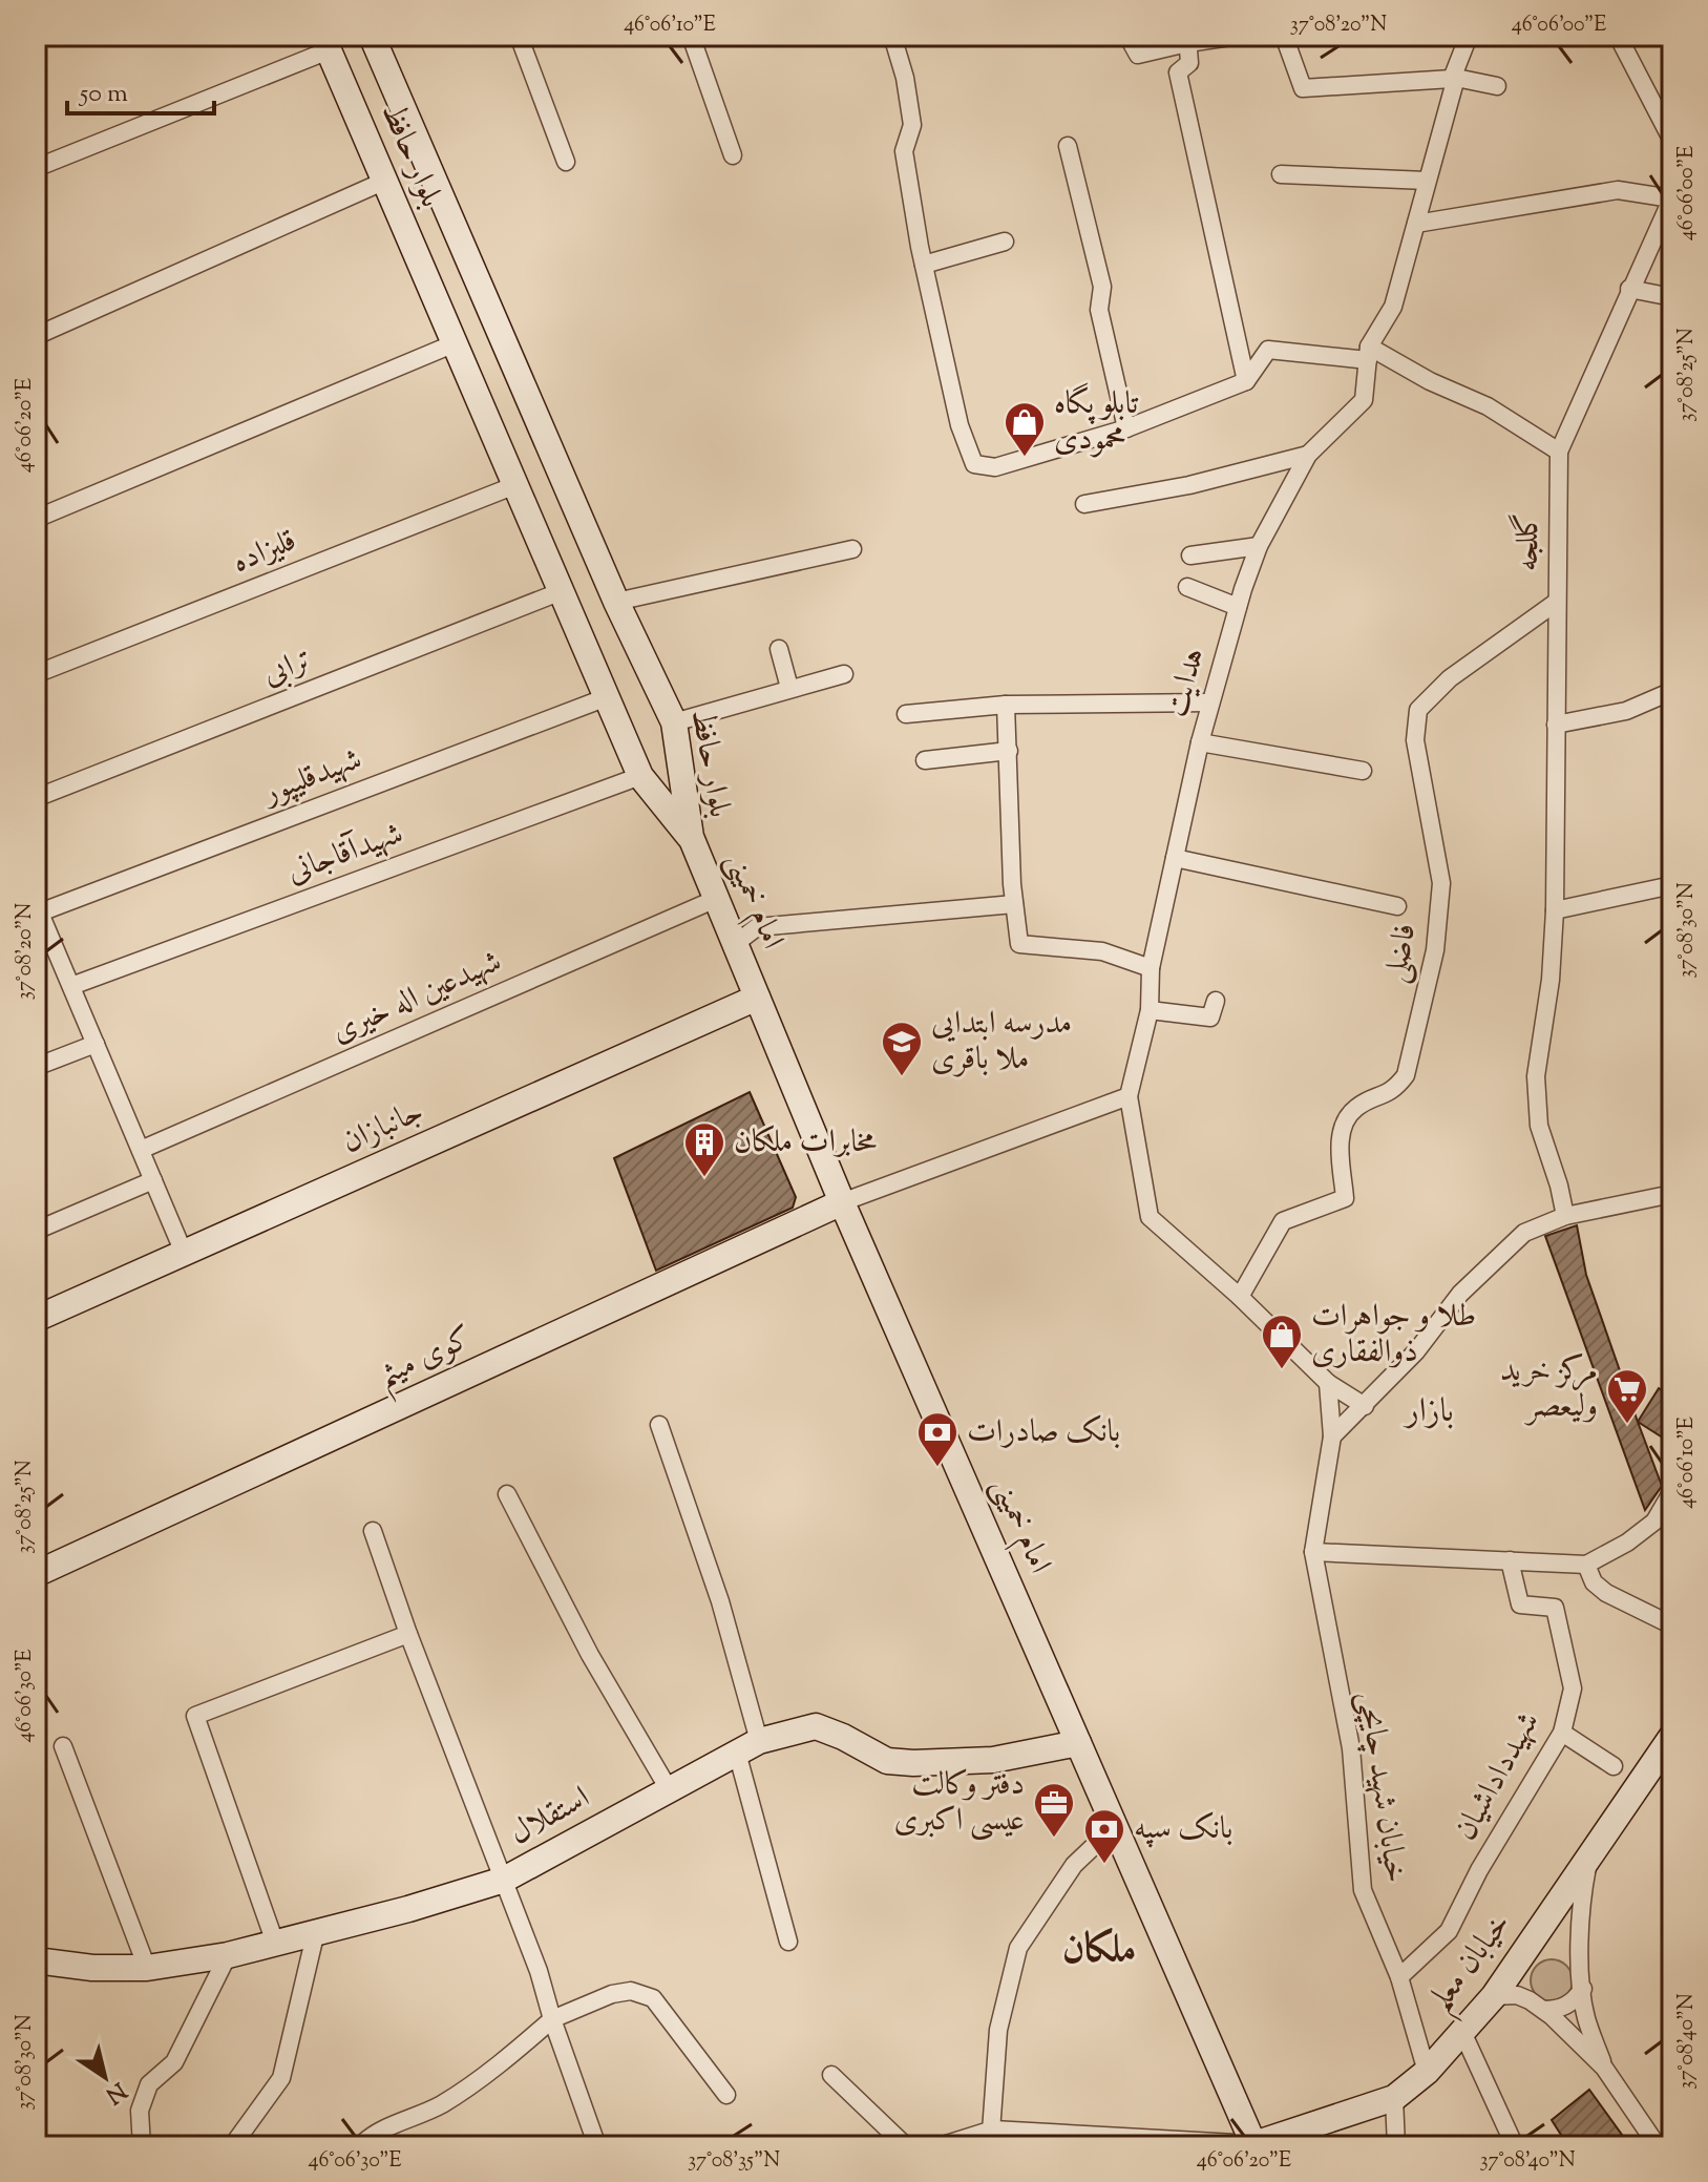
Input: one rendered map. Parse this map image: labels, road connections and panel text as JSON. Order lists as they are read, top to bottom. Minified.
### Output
{"streets":{"main road":["بلوار حافظ","امام خمینی","جانبازان","کوی میثم","استقلال","خیابان معلم"],"street":["گللجه","قلیزاده","ترابی","هدایت","شهیدقلیپور","شهیدآقاجانی","فاضلی","شهیدعین اله خیری","شهیدداداشیان","خیابان شهید چایچی"]},"crossings":[["بلوار حافظ","قلیزاده"],["بلوار حافظ","ترابی"],["بلوار حافظ","شهیدقلیپور"],["بلوار حافظ","شهیدآقاجانی"],["بلوار حافظ","امام خمینی"],["گللجه","فاضلی"],["امام خمینی","شهیدعین اله خیری"],["امام خمینی","جانبازان"],["امام خمینی","کوی میثم"],["امام خمینی","استقلال"],["امام خمینی","خیابان معلم"],["شهیدداداشیان","خیابان شهید چایچی"],["خیابان شهید چایچی","خیابان معلم"]],"districts":["بازار","ملکان"],"places":{"shop":["تابلو پگاه محمودی","طلا و جواهرات ذوالفقاری"],"school or university":["مدرسه ابتدایی ملا باقری"],"building":["مخابرات ملکان"],"supermarket":["مرکز خرید ولیعصر"],"bank":["بانک صادرات","بانک سپه"],"office":["دفتر وکالت عیسی اکبری"]},"scale_bar":"50 m","north":"bottom right","coordinates":["46°06'10\"E","37°08'20\"N","46°06'00\"E","37°08'25\"N","46°06'20\"E","37°08'30\"N","46°06'30\"E","37°08'40\"N","37°08'35\"N"]}
